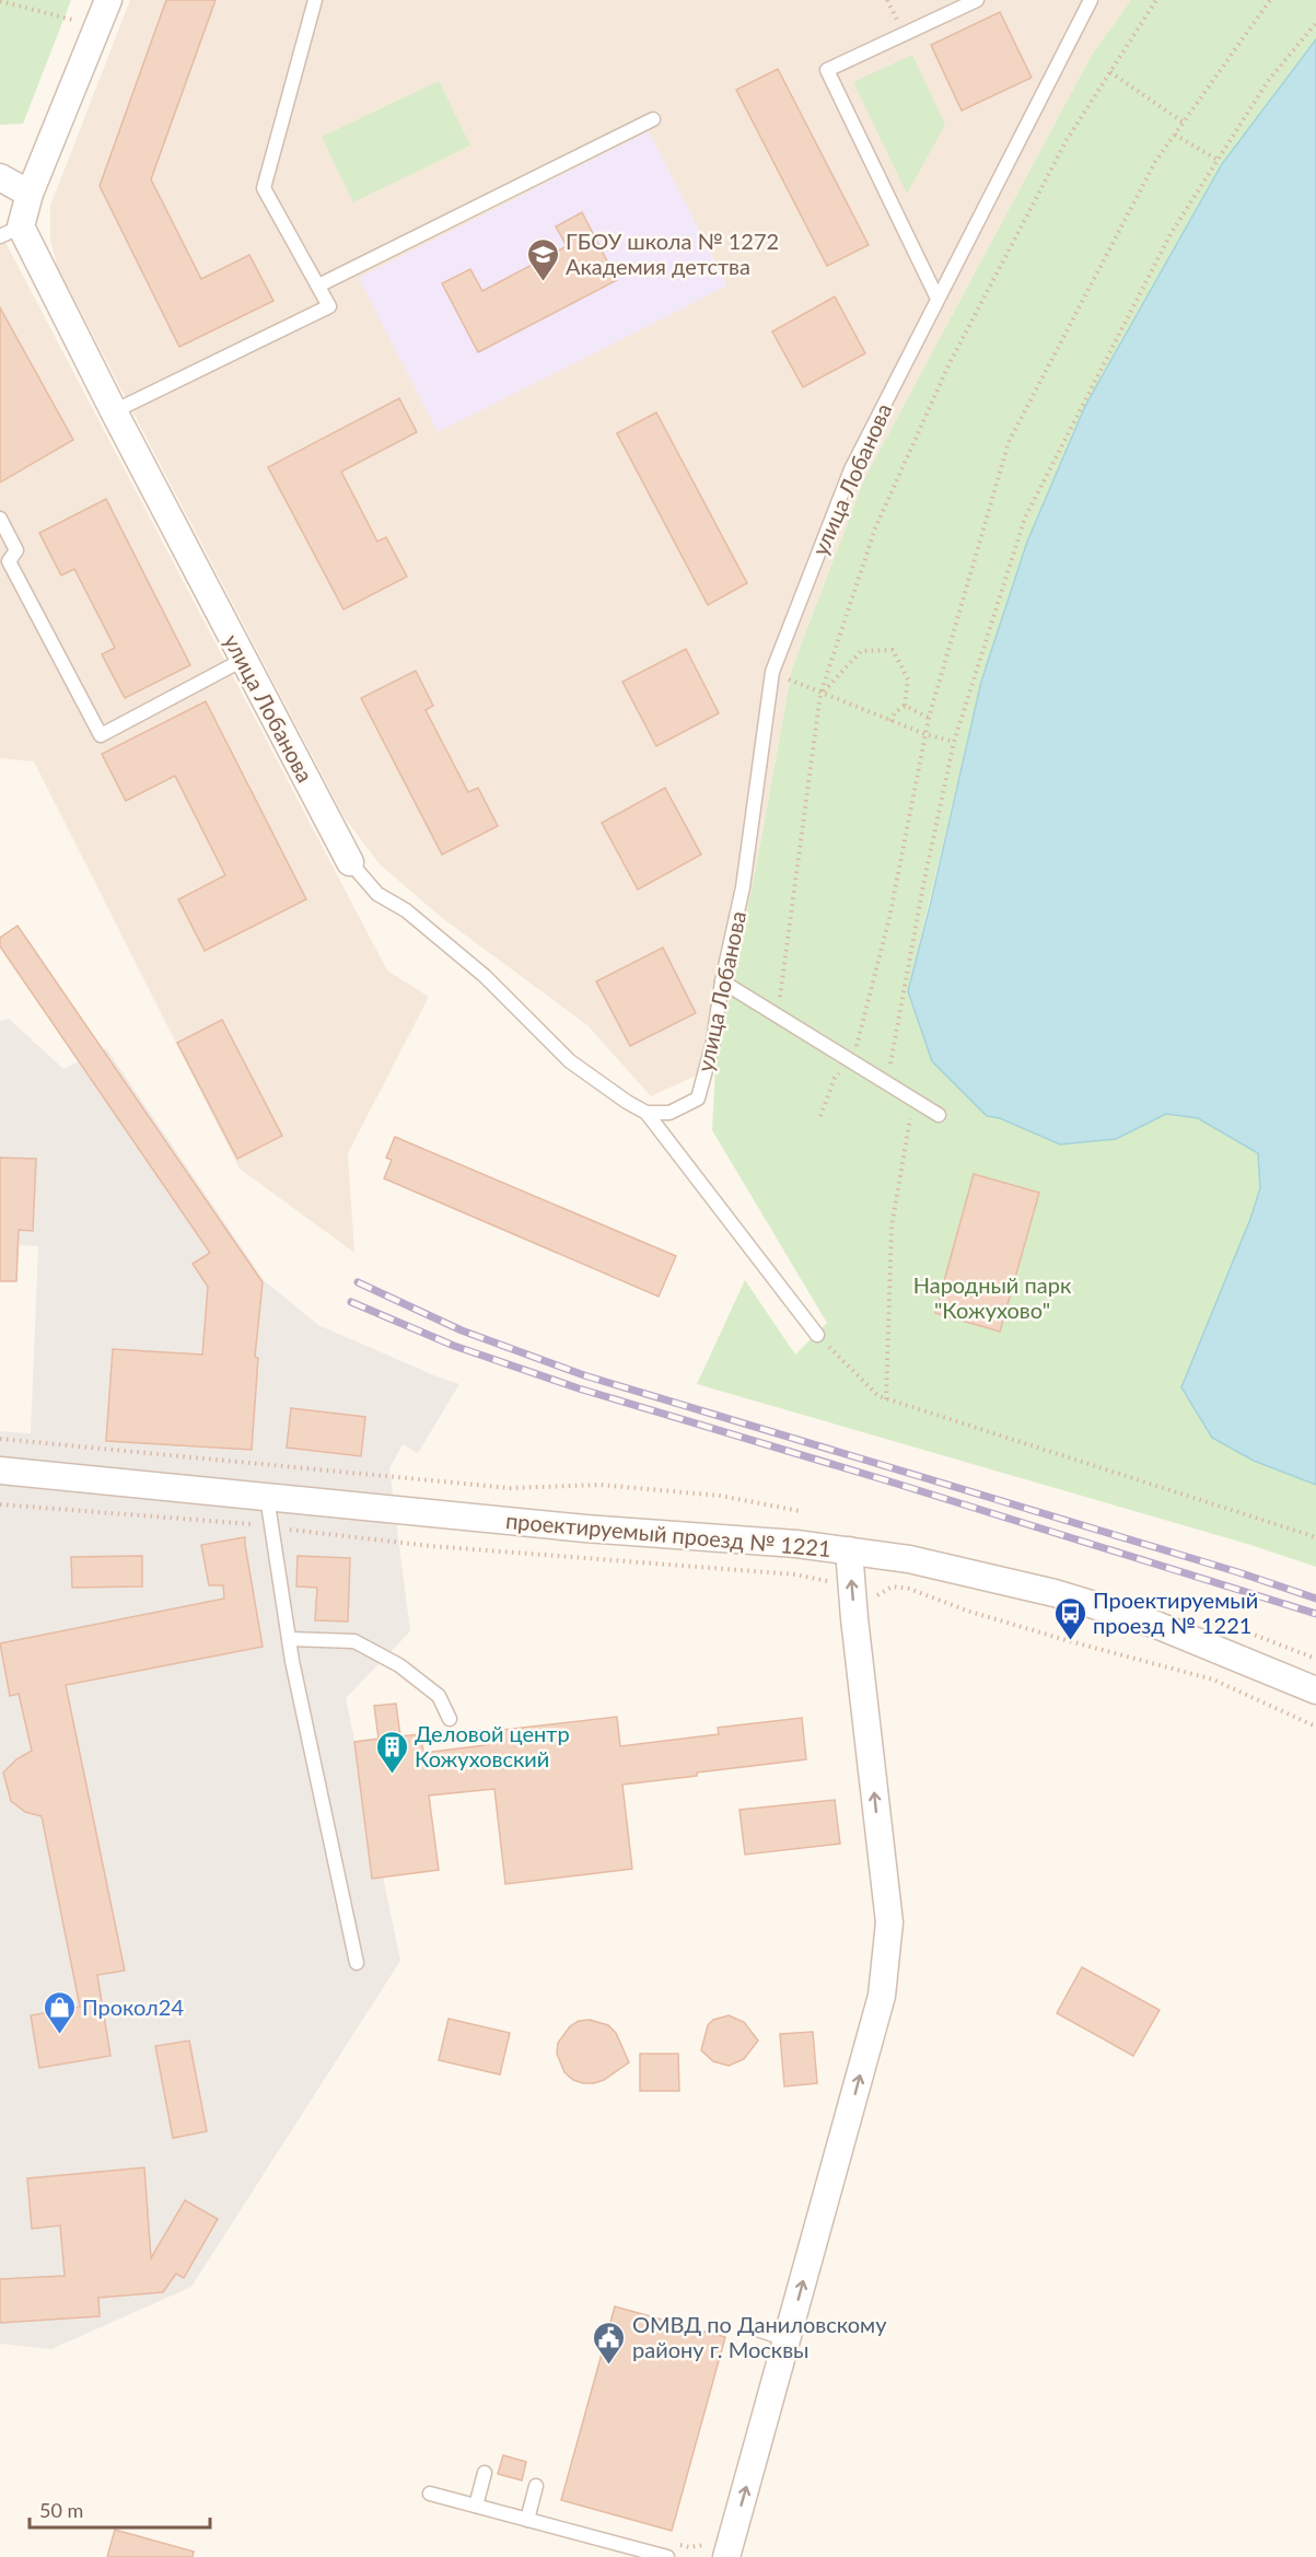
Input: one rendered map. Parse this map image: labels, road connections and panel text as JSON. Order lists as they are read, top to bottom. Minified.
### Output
{"streets":{"street":["улица Лобанова","проектируемый проезд № 1221"]},"parks":["Народный парк \"Кожухово\""],"places":{"school or university":["ГБОУ школа № 1272 Академия детства"],"bus stop":["Проектируемый проезд № 1221"],"building":["Деловой центр Кожуховский"],"shop":["Прокол24"],"public building":["ОМВД по Даниловскому району г. Москвы"]},"scale_bar":"50 m"}
